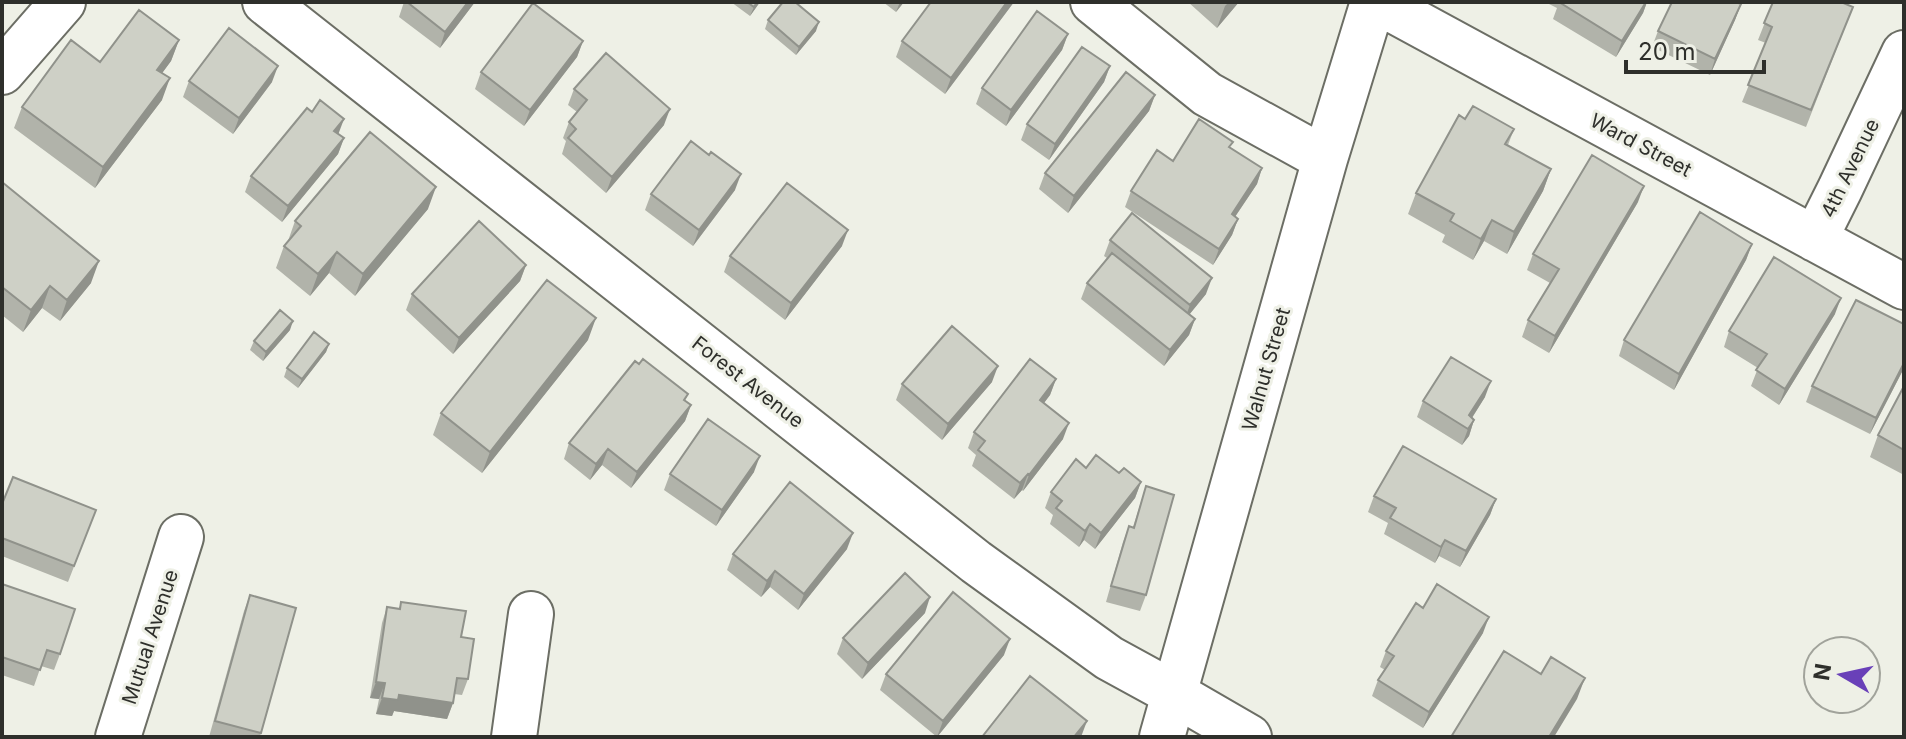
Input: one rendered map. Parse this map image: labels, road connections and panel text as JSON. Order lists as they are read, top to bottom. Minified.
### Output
{"streets":{"street":["Ward Street","4th Avenue","Walnut Street","Forest Avenue","Mutual Avenue"]},"crossings":[["Ward Street","4th Avenue"],["Ward Street","Walnut Street"],["Walnut Street","Forest Avenue"]],"scale_bar":"20 m","north":"left"}
